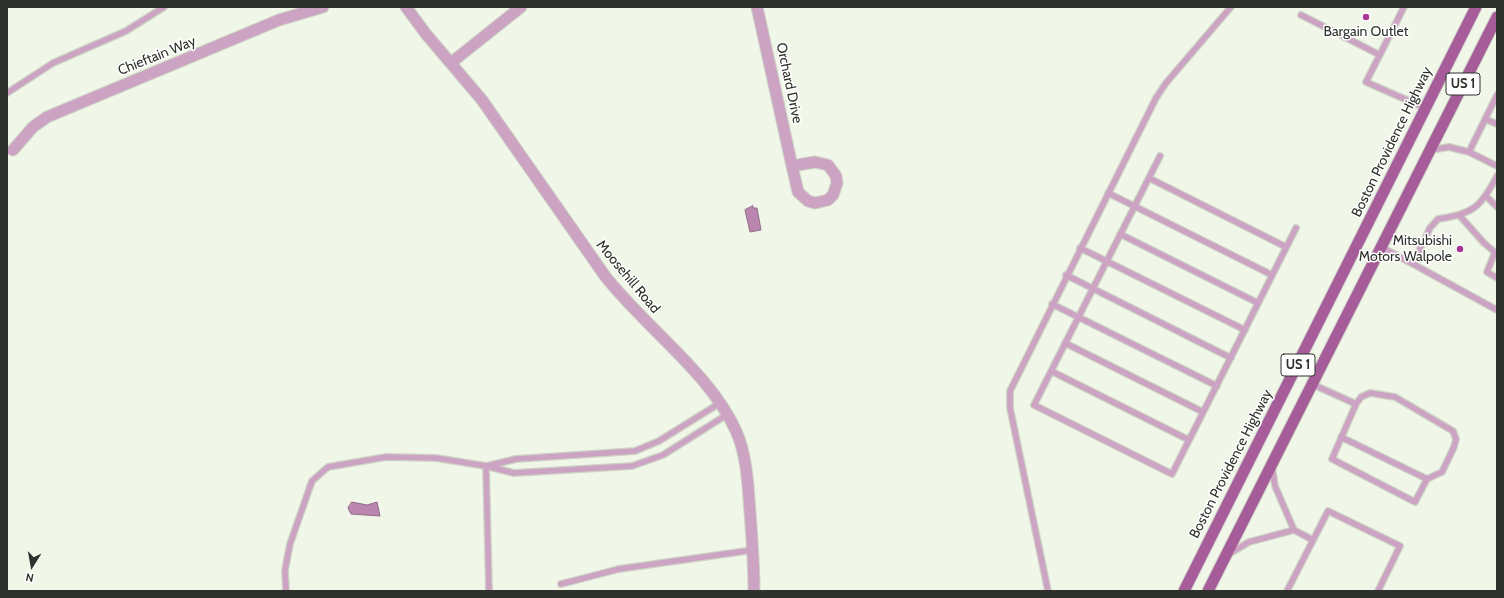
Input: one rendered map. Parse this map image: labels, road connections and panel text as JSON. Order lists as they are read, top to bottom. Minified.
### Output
{"streets":{"main road":["US 1","Boston Providence Highway"],"street":["Chieftain Way","Orchard Drive","Moosehill Road"]},"places":["Bargain Outlet","Mitsubishi Motors Walpole"],"north":"bottom"}
